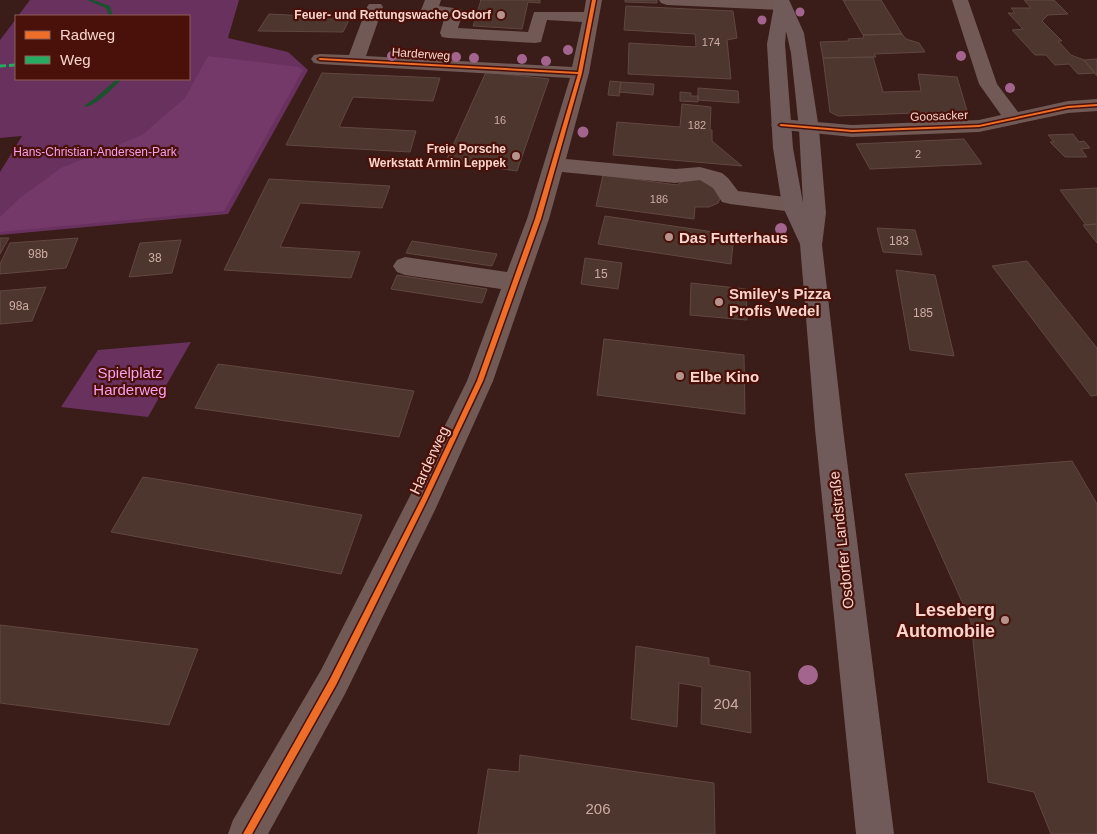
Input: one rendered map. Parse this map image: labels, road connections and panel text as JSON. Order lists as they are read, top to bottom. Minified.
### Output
{"streets":{"main road":["Osdorfer Landstraße"],"street":["Harderweg","Goosacker"]},"crossings":[["Goosacker","Osdorfer Landstraße"]],"parks":["Hans-Christian-Andersen-Park","Spielplatz Harderweg"],"places":["Feuer- und Rettungswache Osdorf","Freie Porsche Werkstatt Armin Leppek","Das Futterhaus","Smiley's Pizza Profis Wedel","Elbe Kino","Leseberg Automobile"],"house_numbers":["174","16","182","2","186","183","98b","38","15","98a","185","204","206"],"legend":["Radweg","Weg"]}
